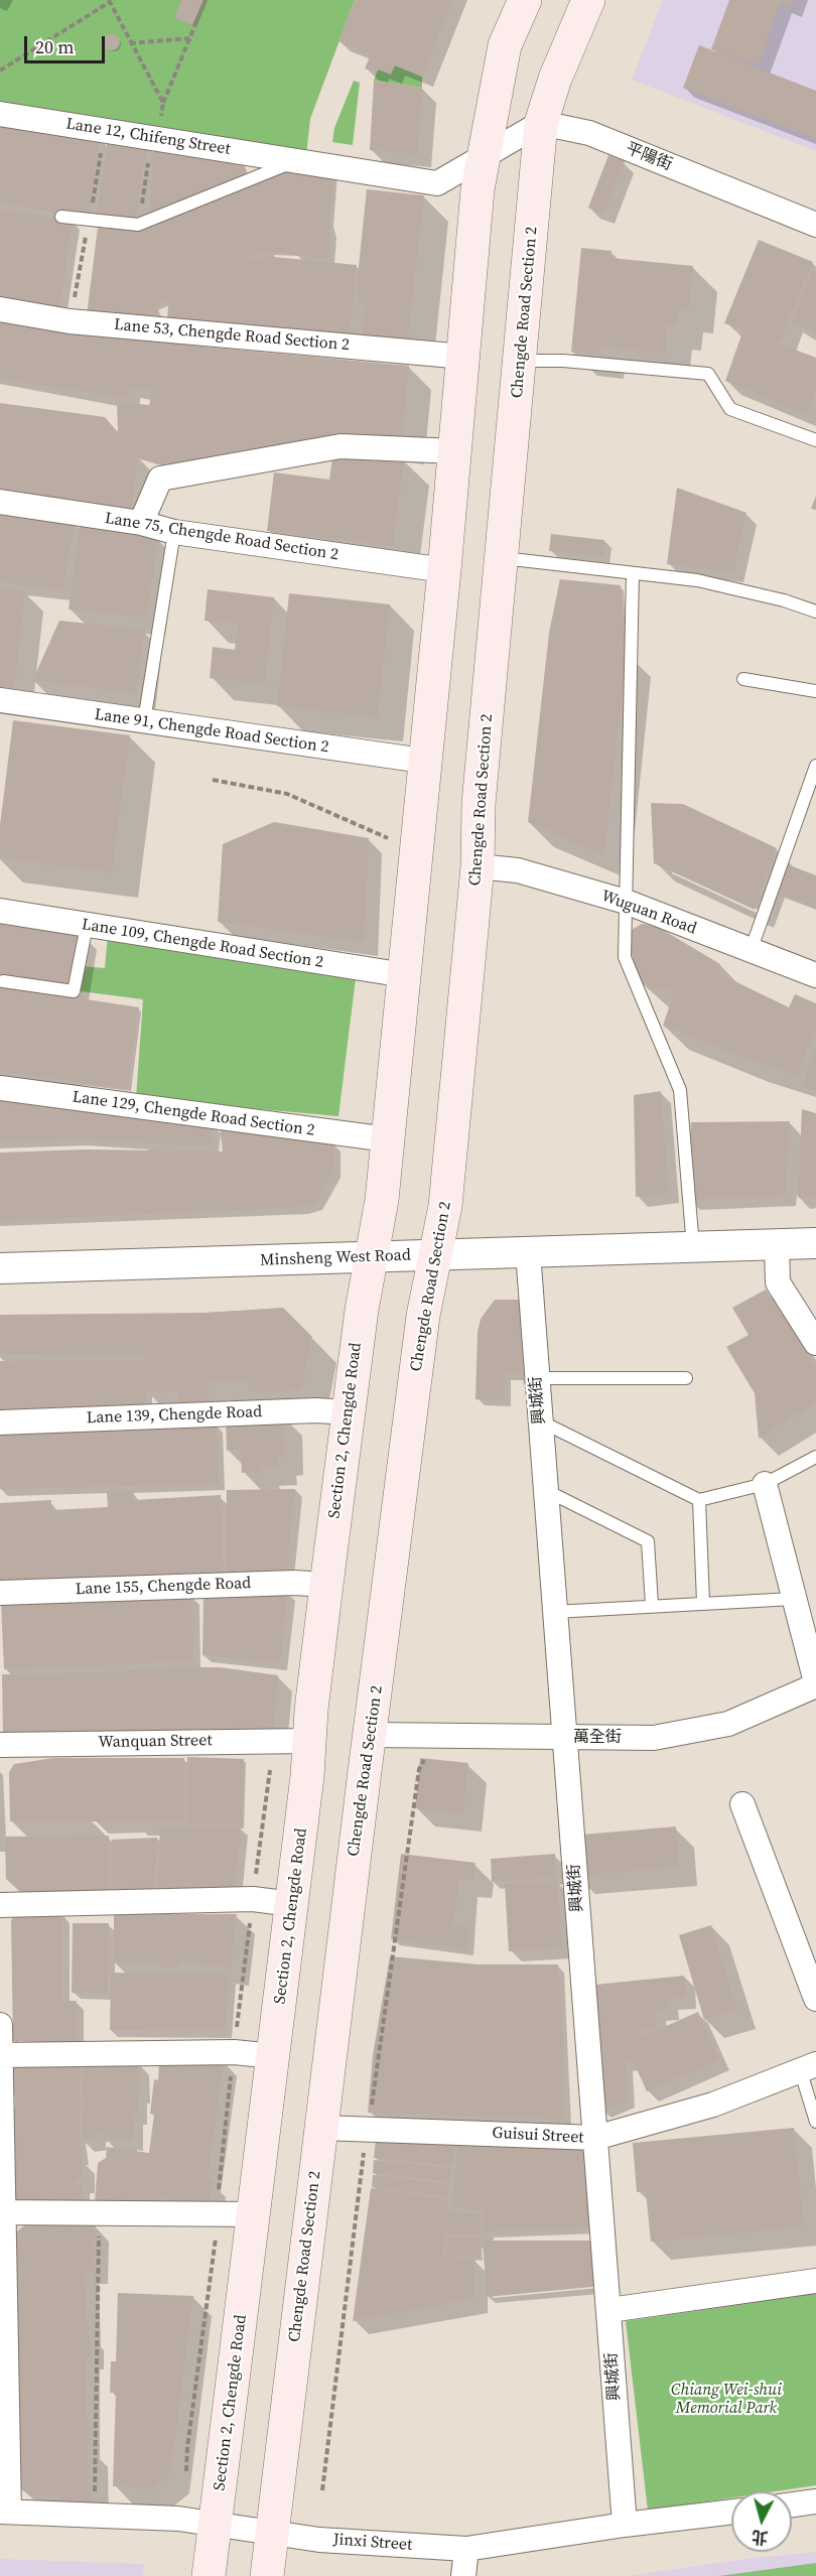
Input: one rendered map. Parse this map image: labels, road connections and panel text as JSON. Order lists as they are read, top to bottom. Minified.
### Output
{"streets":{"main road":["Chengde Road Section 2","Section 2, Chengde Road"],"street":["Lane 12, Chifeng Street","平陽街","Lane 53, Chengde Road Section 2","Lane 75, Chengde Road Section 2","Lane 91, Chengde Road Section 2","Wuguan Road","Lane 109, Chengde Road Section 2","Lane 129, Chengde Road Section 2","Minsheng West Road","興城街","Lane 139, Chengde Road","Lane 155, Chengde Road","萬全街","Wanquan Street","Guisui Street","Jinxi Street"]},"crossings":[["平陽街","Chengde Road Section 2"],["Chengde Road Section 2","Wuguan Road"],["Chengde Road Section 2","Minsheng West Road"],["Chengde Road Section 2","萬全街"],["Chengde Road Section 2","Guisui Street"],["Chengde Road Section 2","Jinxi Street"],["Minsheng West Road","興城街"],["Minsheng West Road","Section 2, Chengde Road"],["興城街","萬全街"],["興城街","Guisui Street"],["興城街","Jinxi Street"],["Lane 139, Chengde Road","Section 2, Chengde Road"],["Section 2, Chengde Road","Lane 155, Chengde Road"],["Section 2, Chengde Road","Wanquan Street"],["Section 2, Chengde Road","Jinxi Street"]],"parks":["Chiang Wei-shui Memorial Park"],"scale_bar":"20 m","north":"bottom"}
